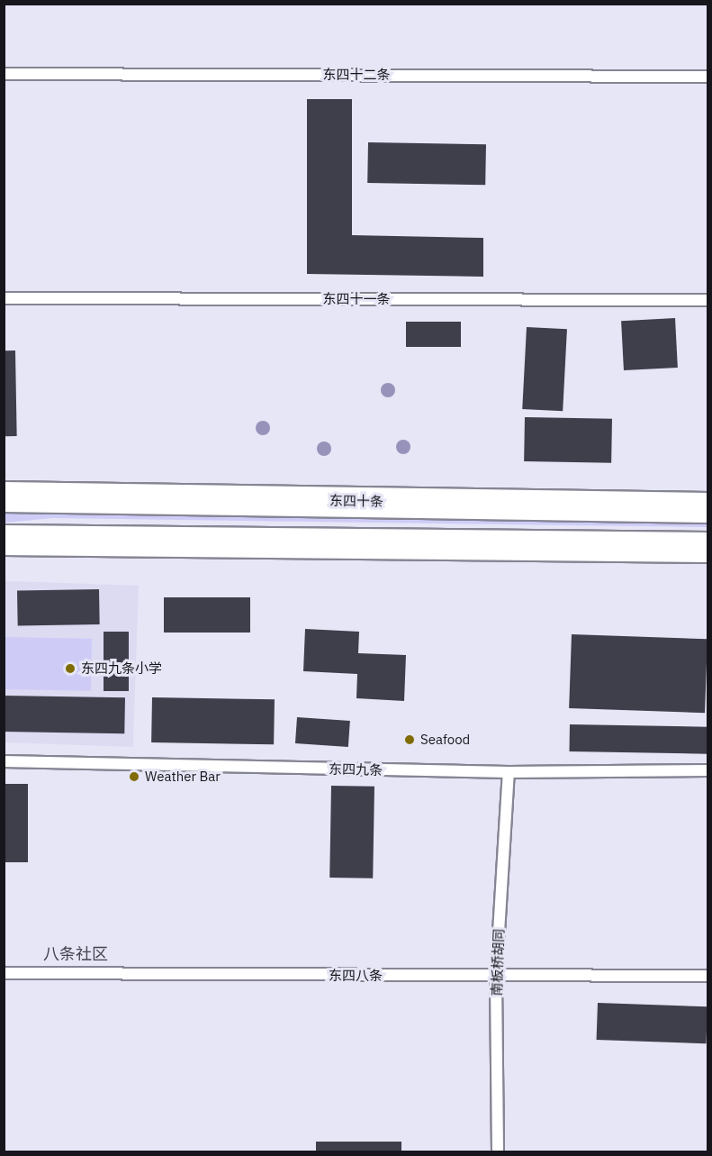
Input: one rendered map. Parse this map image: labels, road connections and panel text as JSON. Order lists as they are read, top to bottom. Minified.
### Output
{"streets":{"main road":["东四十条"],"lane":["东四十二条","东四十一条","东四九条","南板桥胡同","东四八条"]},"crossings":[["东四九条","南板桥胡同"],["南板桥胡同","东四八条"]],"districts":["八条社区"],"places":["东四九条小学","Seafood","Weather Bar"]}
